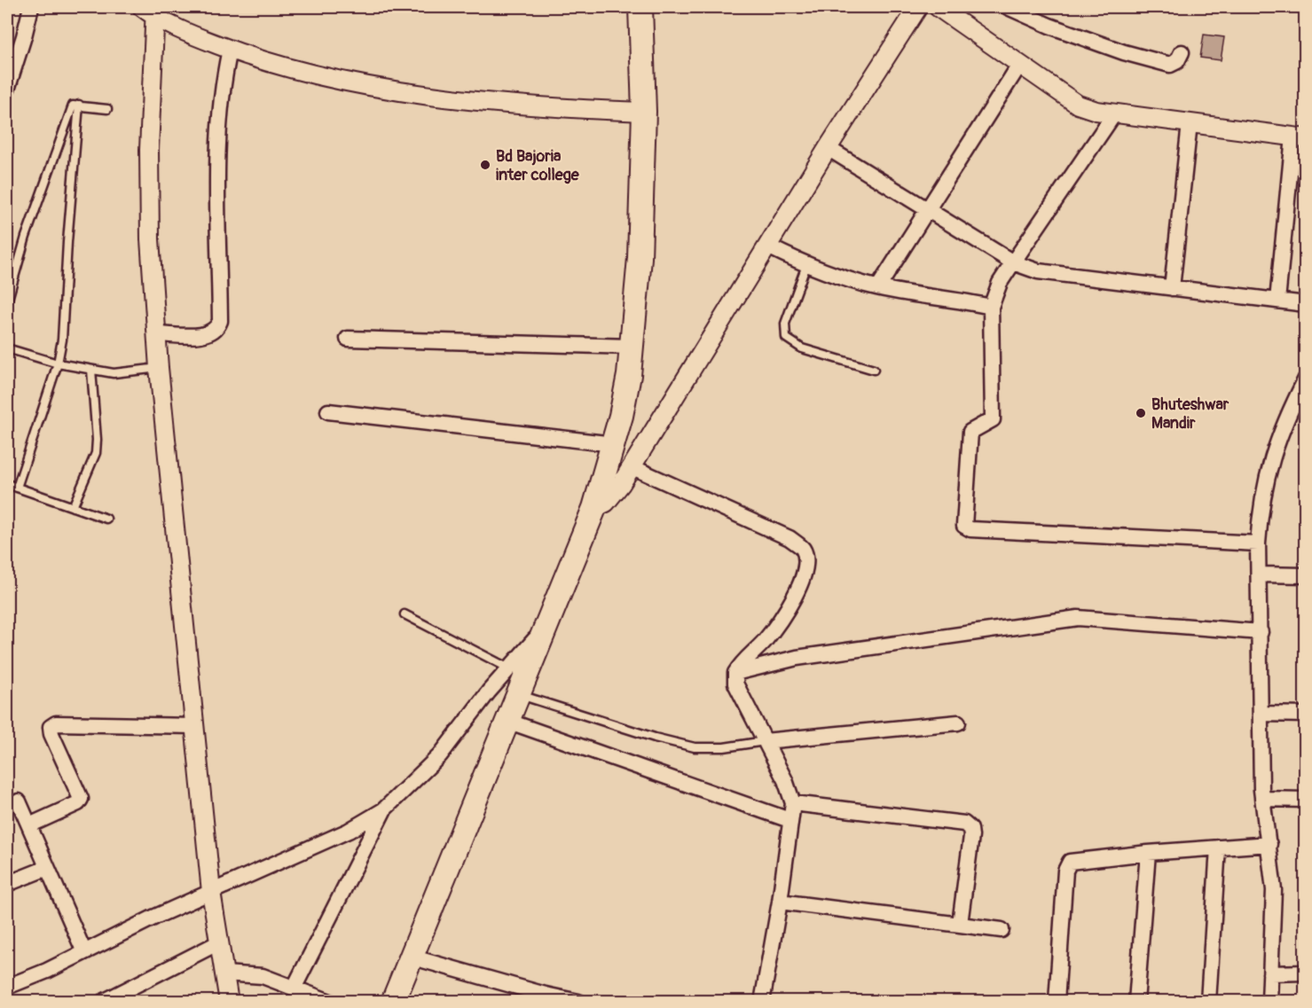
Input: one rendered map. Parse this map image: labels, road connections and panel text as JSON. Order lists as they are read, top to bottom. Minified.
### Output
{"places":["Bd Bajoria inter college","Bhuteshwar Mandir"]}
